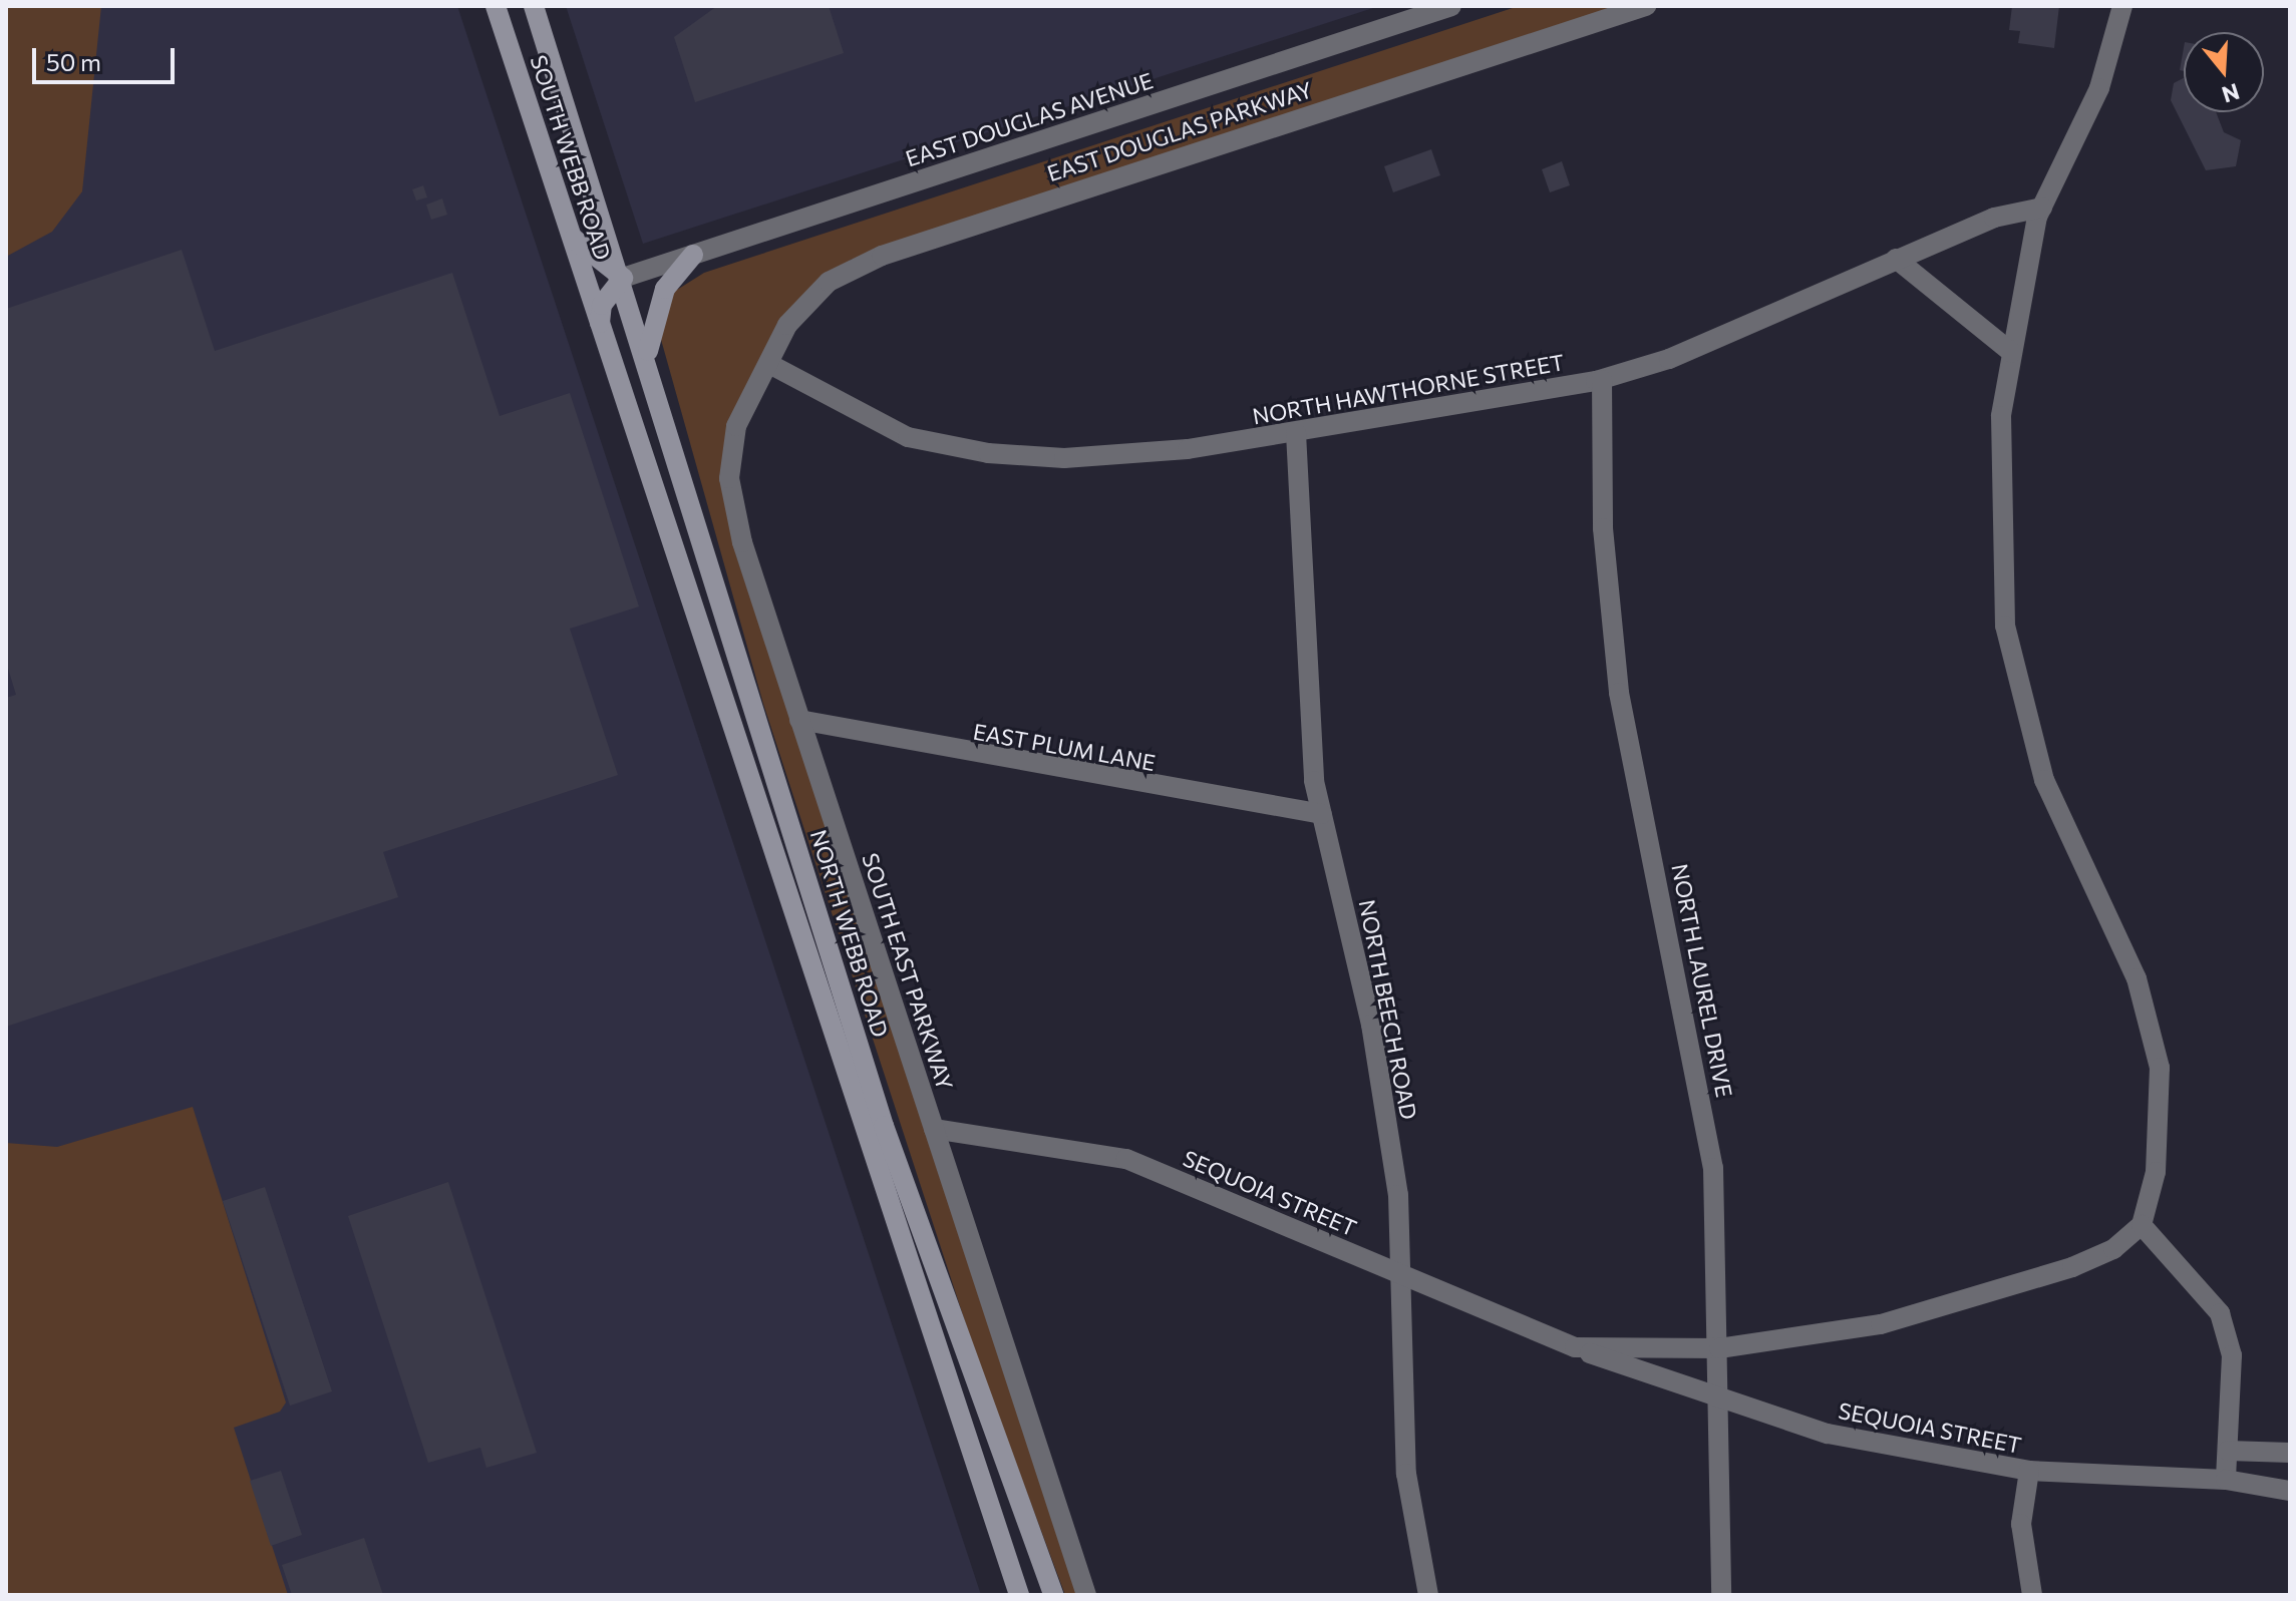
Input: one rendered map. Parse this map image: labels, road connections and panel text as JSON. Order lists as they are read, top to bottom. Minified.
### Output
{"streets":{"main road":["SOUTH WEBB ROAD","NORTH WEBB ROAD"],"street":["EAST DOUGLAS AVENUE","EAST DOUGLAS PARKWAY","NORTH HAWTHORNE STREET","EAST PLUM LANE","SOUTH EAST PARKWAY","NORTH LAUREL DRIVE","NORTH BEECH ROAD","SEQUOIA STREET"]},"crossings":[["EAST DOUGLAS AVENUE","SOUTH WEBB ROAD"],["EAST DOUGLAS AVENUE","NORTH WEBB ROAD"],["EAST DOUGLAS PARKWAY","NORTH HAWTHORNE STREET"],["EAST DOUGLAS PARKWAY","SOUTH EAST PARKWAY"],["SOUTH WEBB ROAD","NORTH WEBB ROAD"],["NORTH HAWTHORNE STREET","SOUTH EAST PARKWAY"],["NORTH HAWTHORNE STREET","NORTH LAUREL DRIVE"],["NORTH HAWTHORNE STREET","NORTH BEECH ROAD"],["EAST PLUM LANE","SOUTH EAST PARKWAY"],["EAST PLUM LANE","NORTH BEECH ROAD"],["SOUTH EAST PARKWAY","SEQUOIA STREET"],["NORTH LAUREL DRIVE","SEQUOIA STREET"],["NORTH BEECH ROAD","SEQUOIA STREET"]],"scale_bar":"50 m","north":"bottom"}
